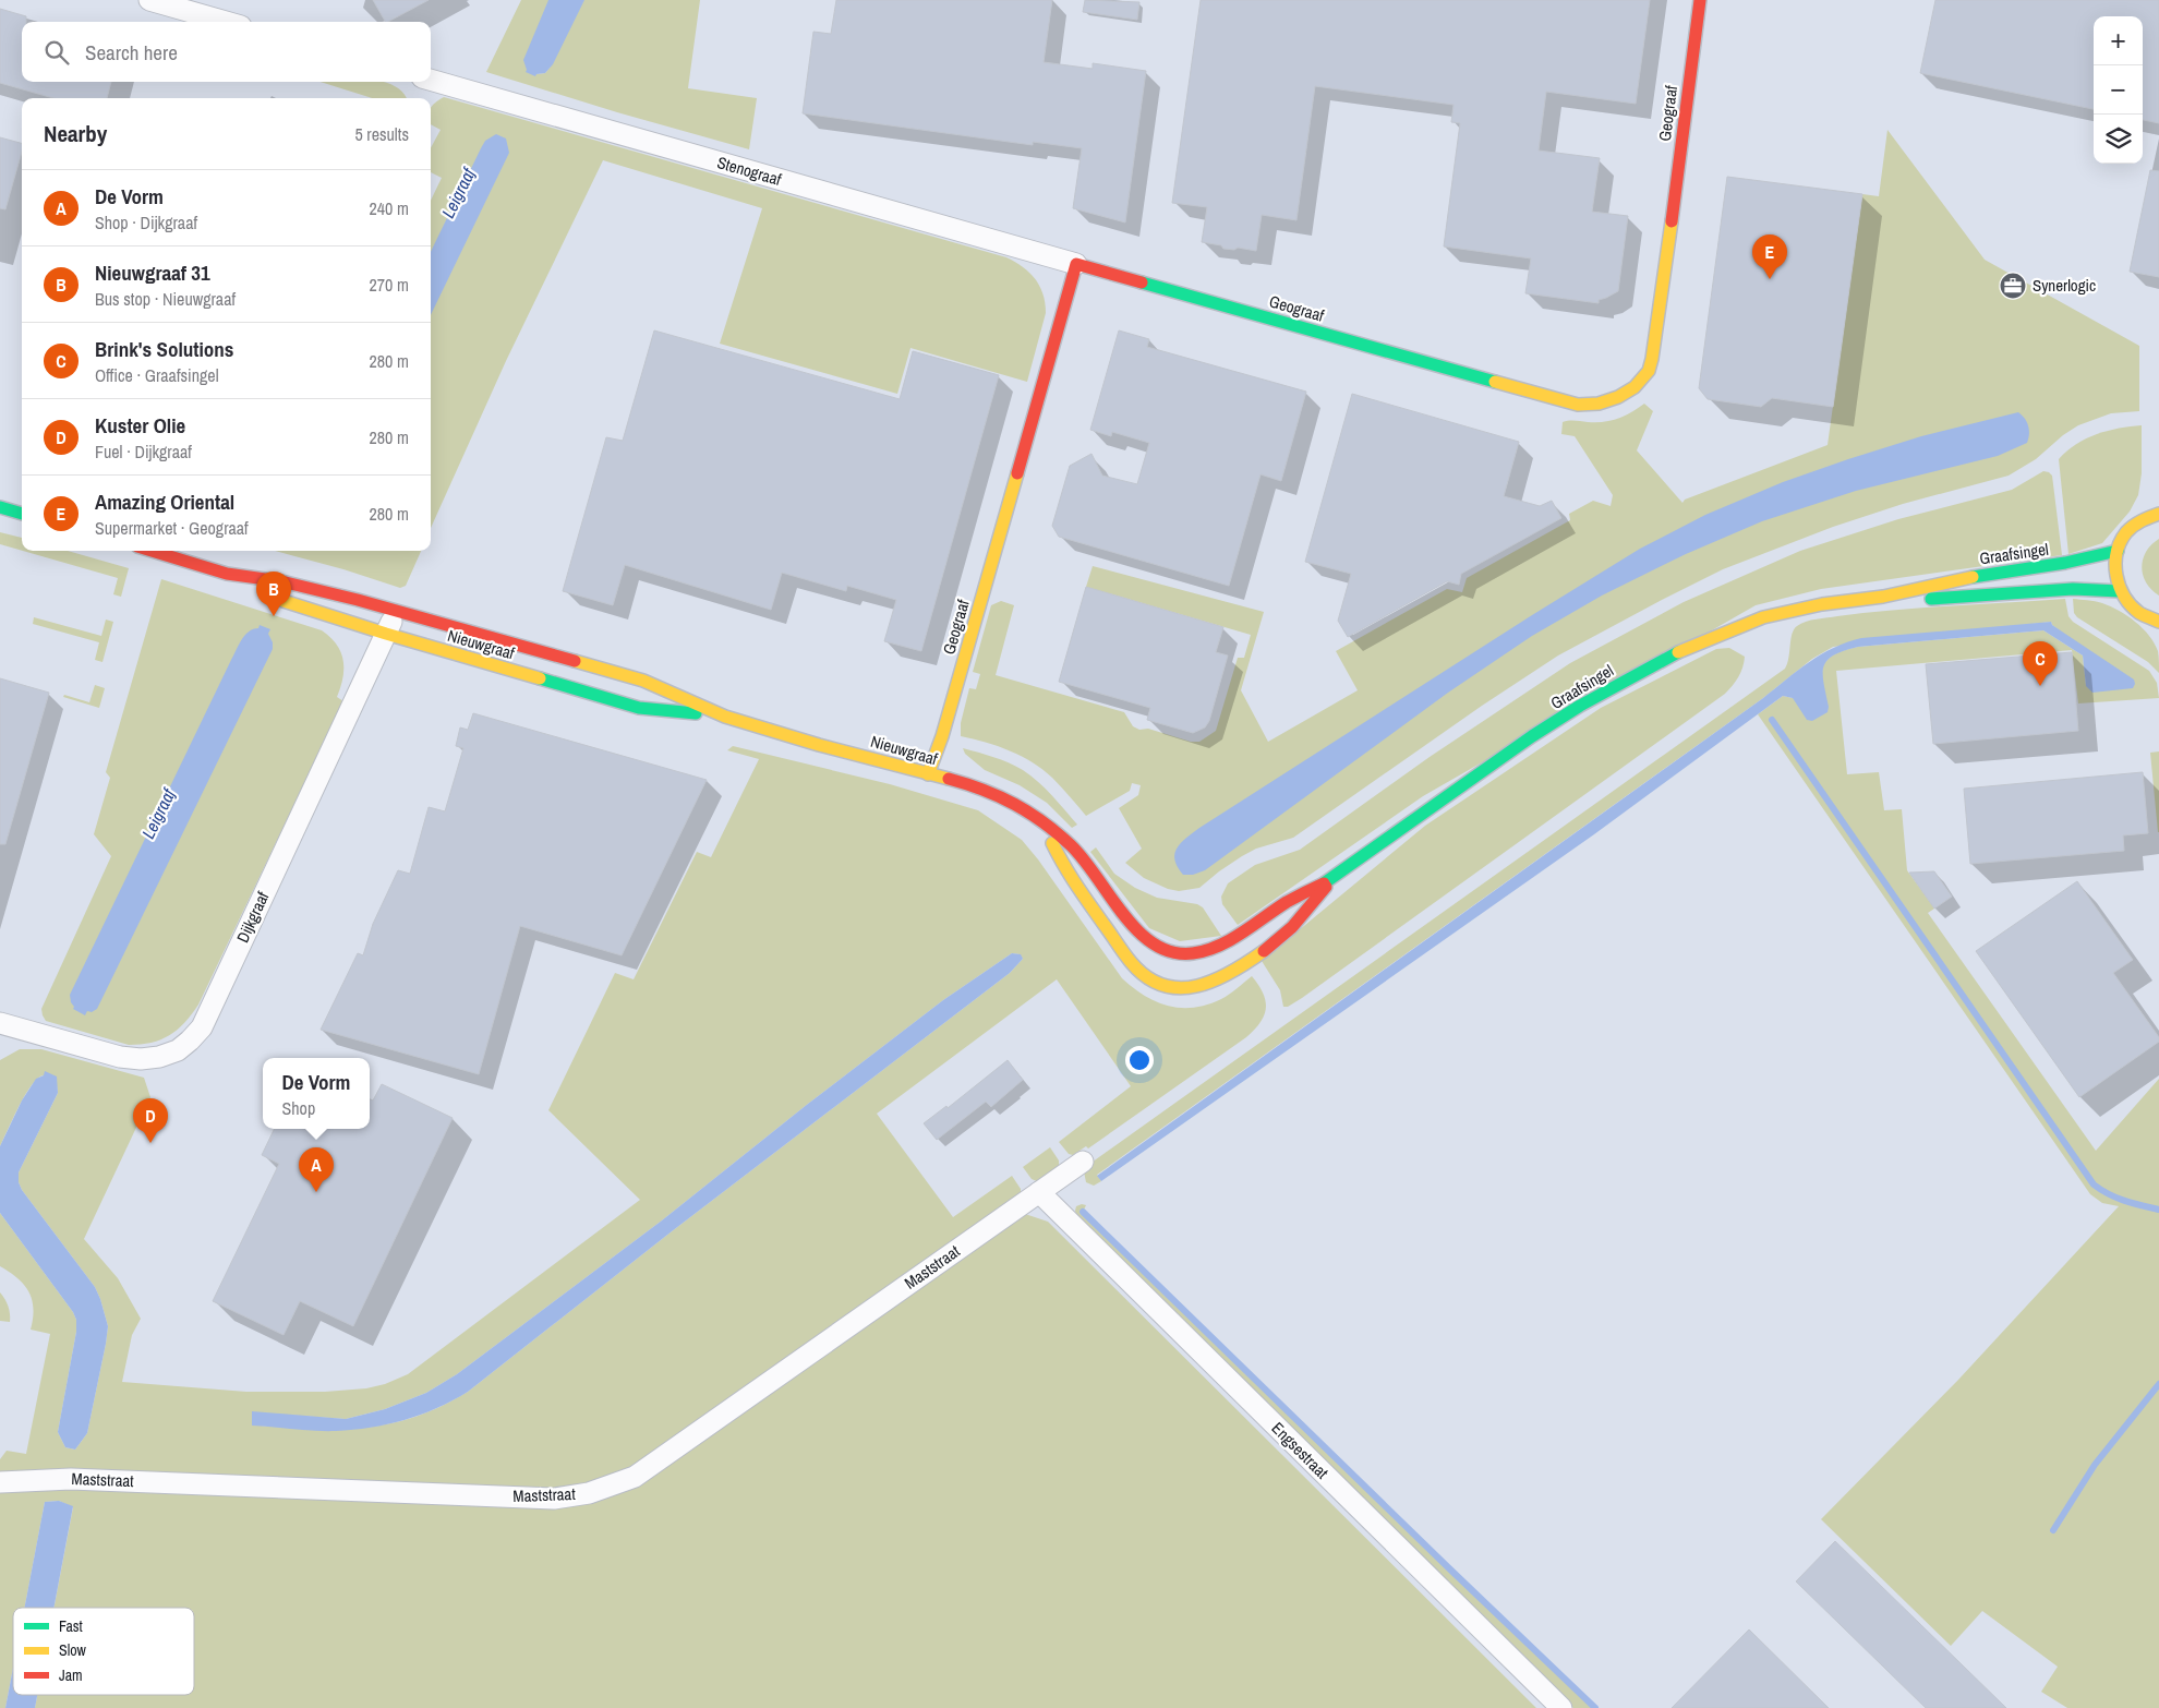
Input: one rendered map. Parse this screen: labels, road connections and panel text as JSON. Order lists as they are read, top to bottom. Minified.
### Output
{"streets":{"street":["Geograaf","Stenograaf","Graafsingel","Nieuwgraaf","Dijkgraaf","Maststraat","Engsestraat"]},"crossings":[["Geograaf","Stenograaf"],["Geograaf","Nieuwgraaf"],["Graafsingel","Nieuwgraaf"],["Nieuwgraaf","Dijkgraaf"],["Maststraat","Engsestraat"]],"water":["Leigraaf"],"places":{"office":["Synerlogic"]},"legend":["Fast","Slow","Jam"],"page":{"map_buttons":["+","−"],"search":"Search here","heading":["Nearby","5 results"],"list":[{"mark":"A","name":"De Vorm","note":"Shop · Dijkgraaf","value":"240 m"},{"mark":"B","name":"Nieuwgraaf 31","note":"Bus stop · Nieuwgraaf","value":"270 m"},{"mark":"C","name":"Brink's Solutions","note":"Office · Graafsingel","value":"280 m"},{"mark":"D","name":"Kuster Olie","note":"Fuel · Dijkgraaf","value":"280 m"},{"mark":"E","name":"Amazing Oriental","note":"Supermarket · Geograaf","value":"280 m"}],"pins":["E","B","C","D","A"],"popup":["De Vorm","Shop"]}}
